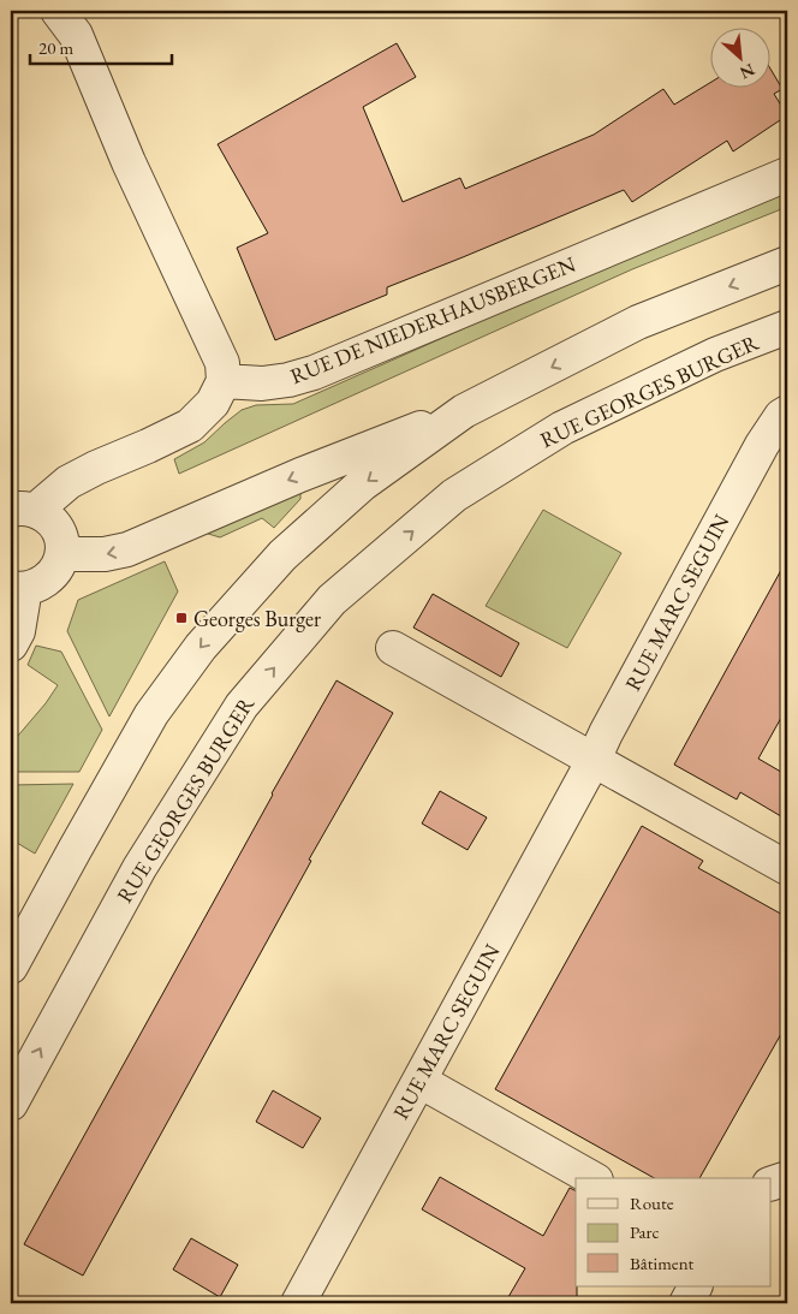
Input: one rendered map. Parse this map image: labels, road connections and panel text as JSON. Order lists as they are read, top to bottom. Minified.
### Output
{"streets":{"street":["RUE DE NIEDERHAUSBERGEN","RUE GEORGES BURGER","RUE MARC SEGUIN"]},"places":{"transit":["Georges Burger"]},"legend":["Route","Parc","Bâtiment"],"scale_bar":"20 m","north":"bottom right"}
